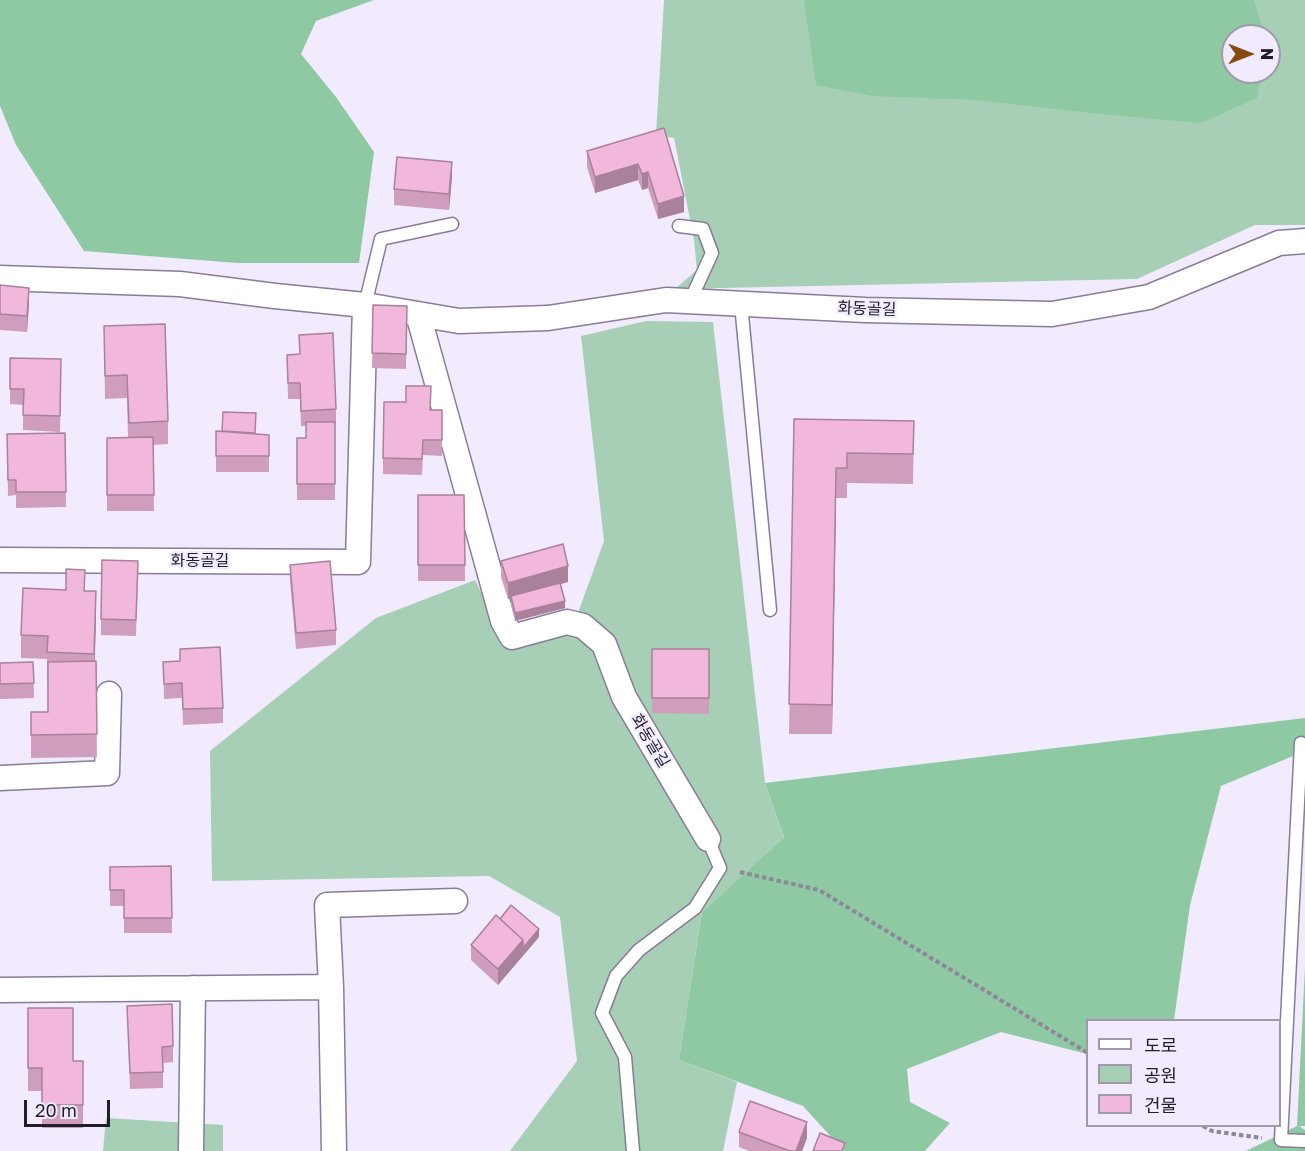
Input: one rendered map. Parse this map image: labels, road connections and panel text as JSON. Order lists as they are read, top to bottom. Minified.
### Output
{"streets":{"street":["화동골길"]},"legend":["도로","공원","건물"],"scale_bar":"20 m","north":"right"}
